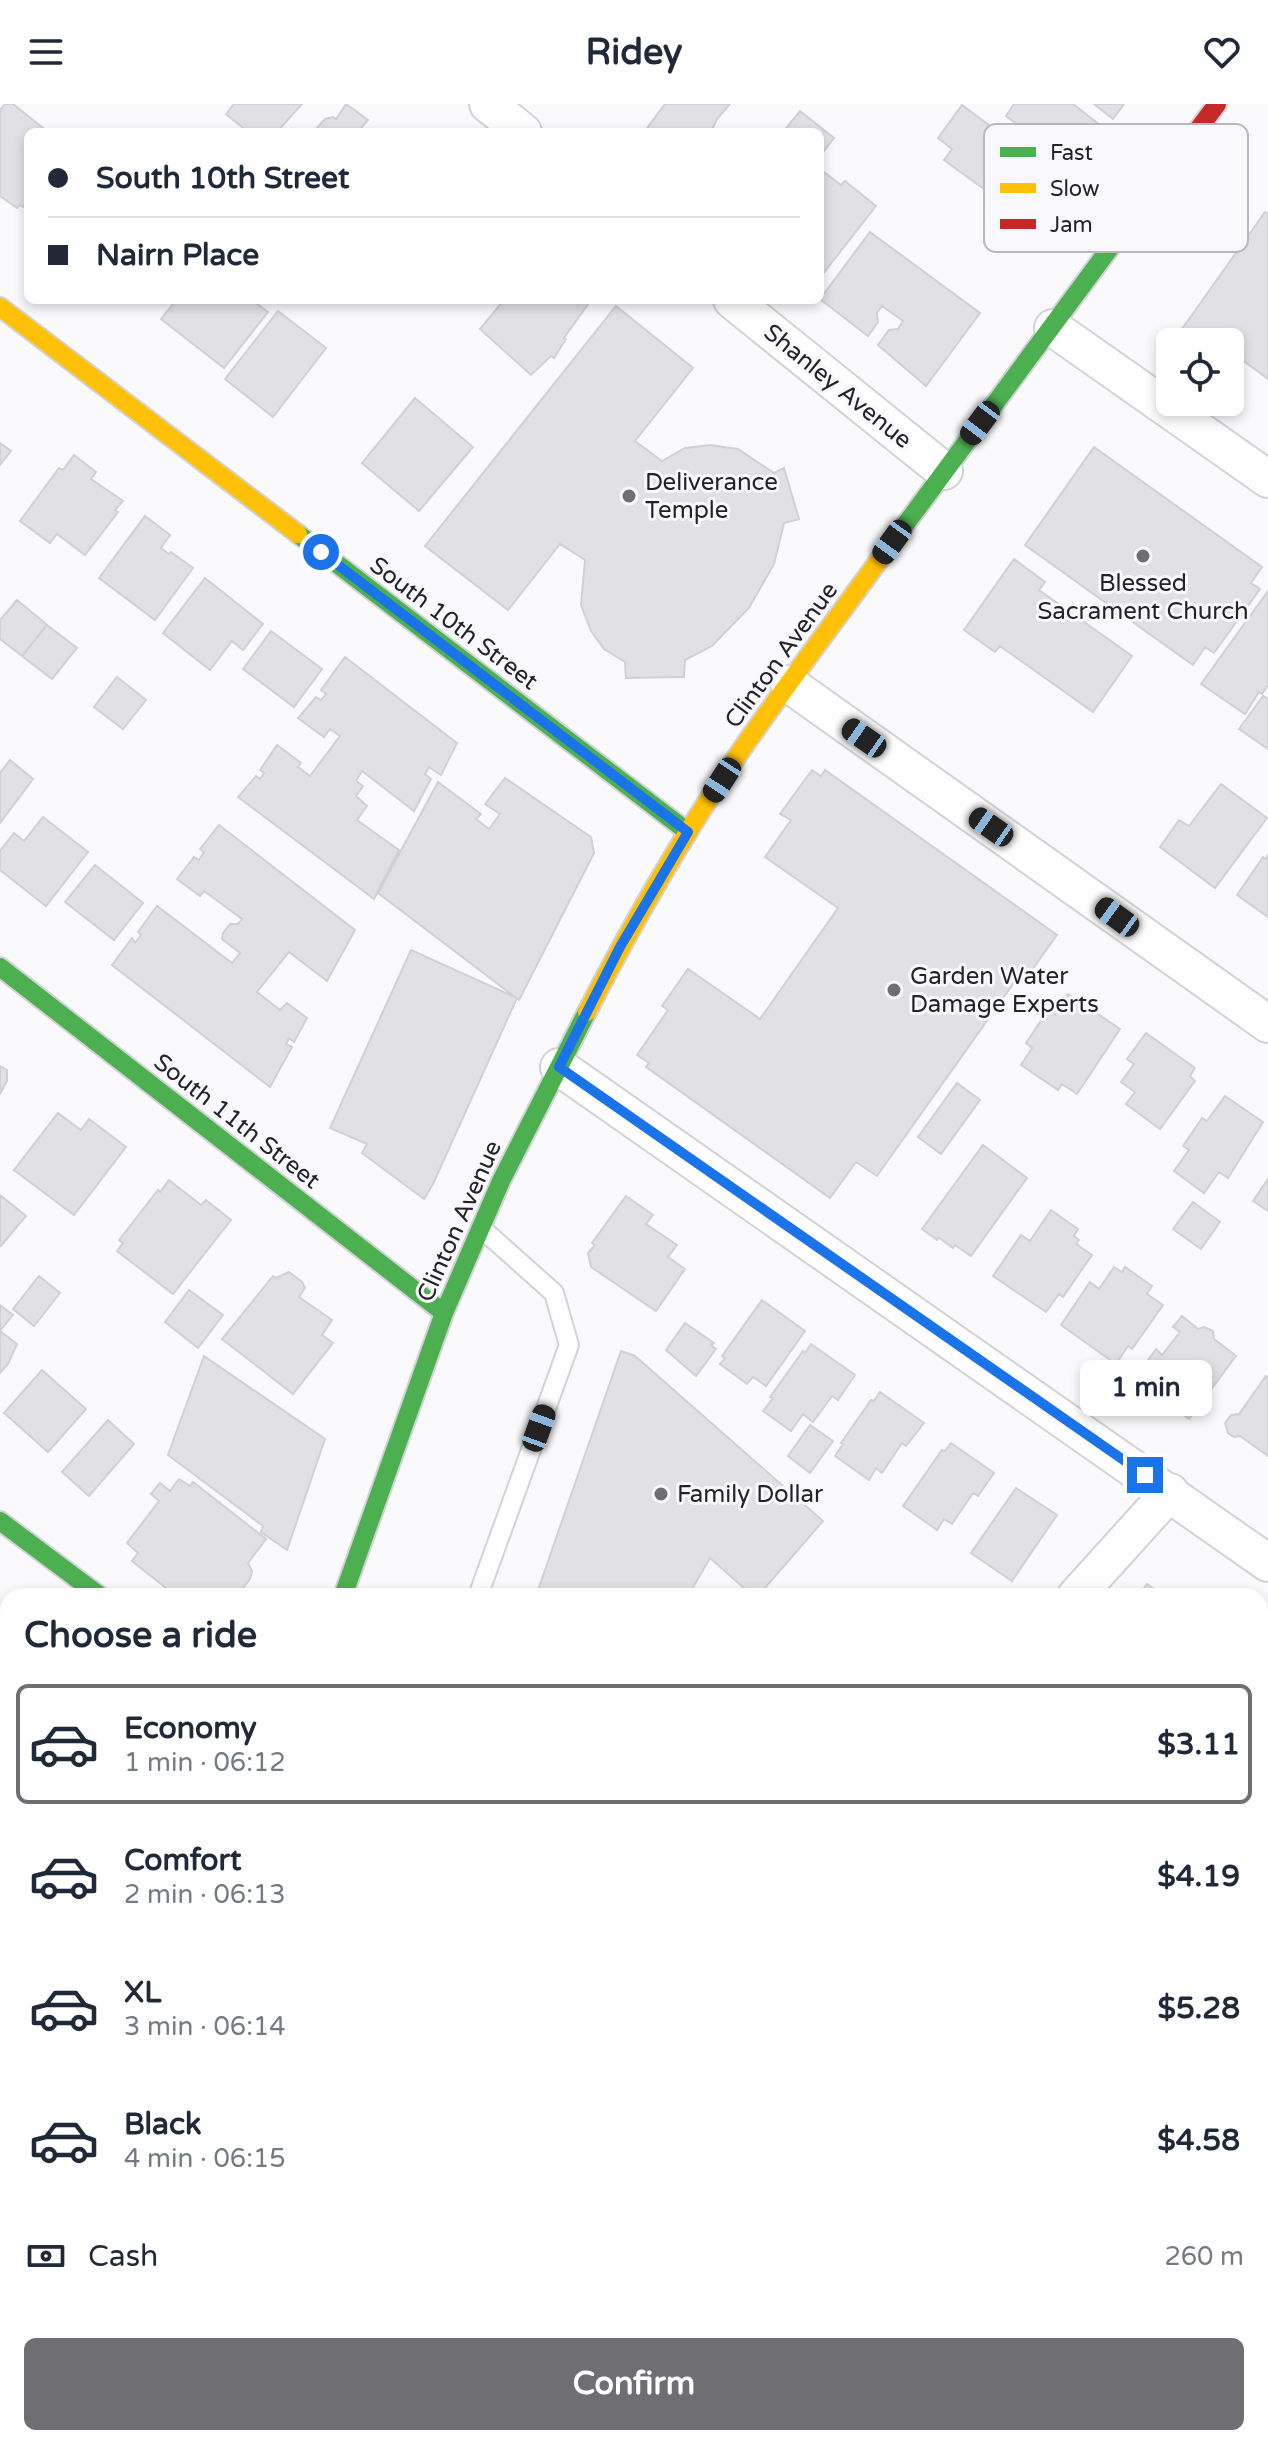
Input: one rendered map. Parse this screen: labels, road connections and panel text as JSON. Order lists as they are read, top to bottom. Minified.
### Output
{"streets":{"main road":["South 10th Street","Clinton Avenue","South 11th Street"],"street":["Shanley Avenue"]},"crossings":[["Shanley Avenue","Clinton Avenue"],["South 10th Street","Clinton Avenue"],["Clinton Avenue","South 11th Street"]],"places":["Deliverance Temple","Blessed Sacrament Church","Garden Water Damage Experts","Family Dollar"],"legend":["Fast","Slow","Jam"],"page":{"header":"Ridey","banner":["South 10th Street","Nairn Place"],"bubble":"1 min","heading":"Choose a ride","list":[{"name":"Economy","note":"1 min · 06:12","value":"$3.11"},{"name":"Comfort","note":"2 min · 06:13","value":"$4.19"},{"name":"XL","note":"3 min · 06:14","value":"$5.28"},{"name":"Black","note":"4 min · 06:15","value":"$4.58"}],"pay":["Cash","260 m"],"buttons":"Confirm"}}
